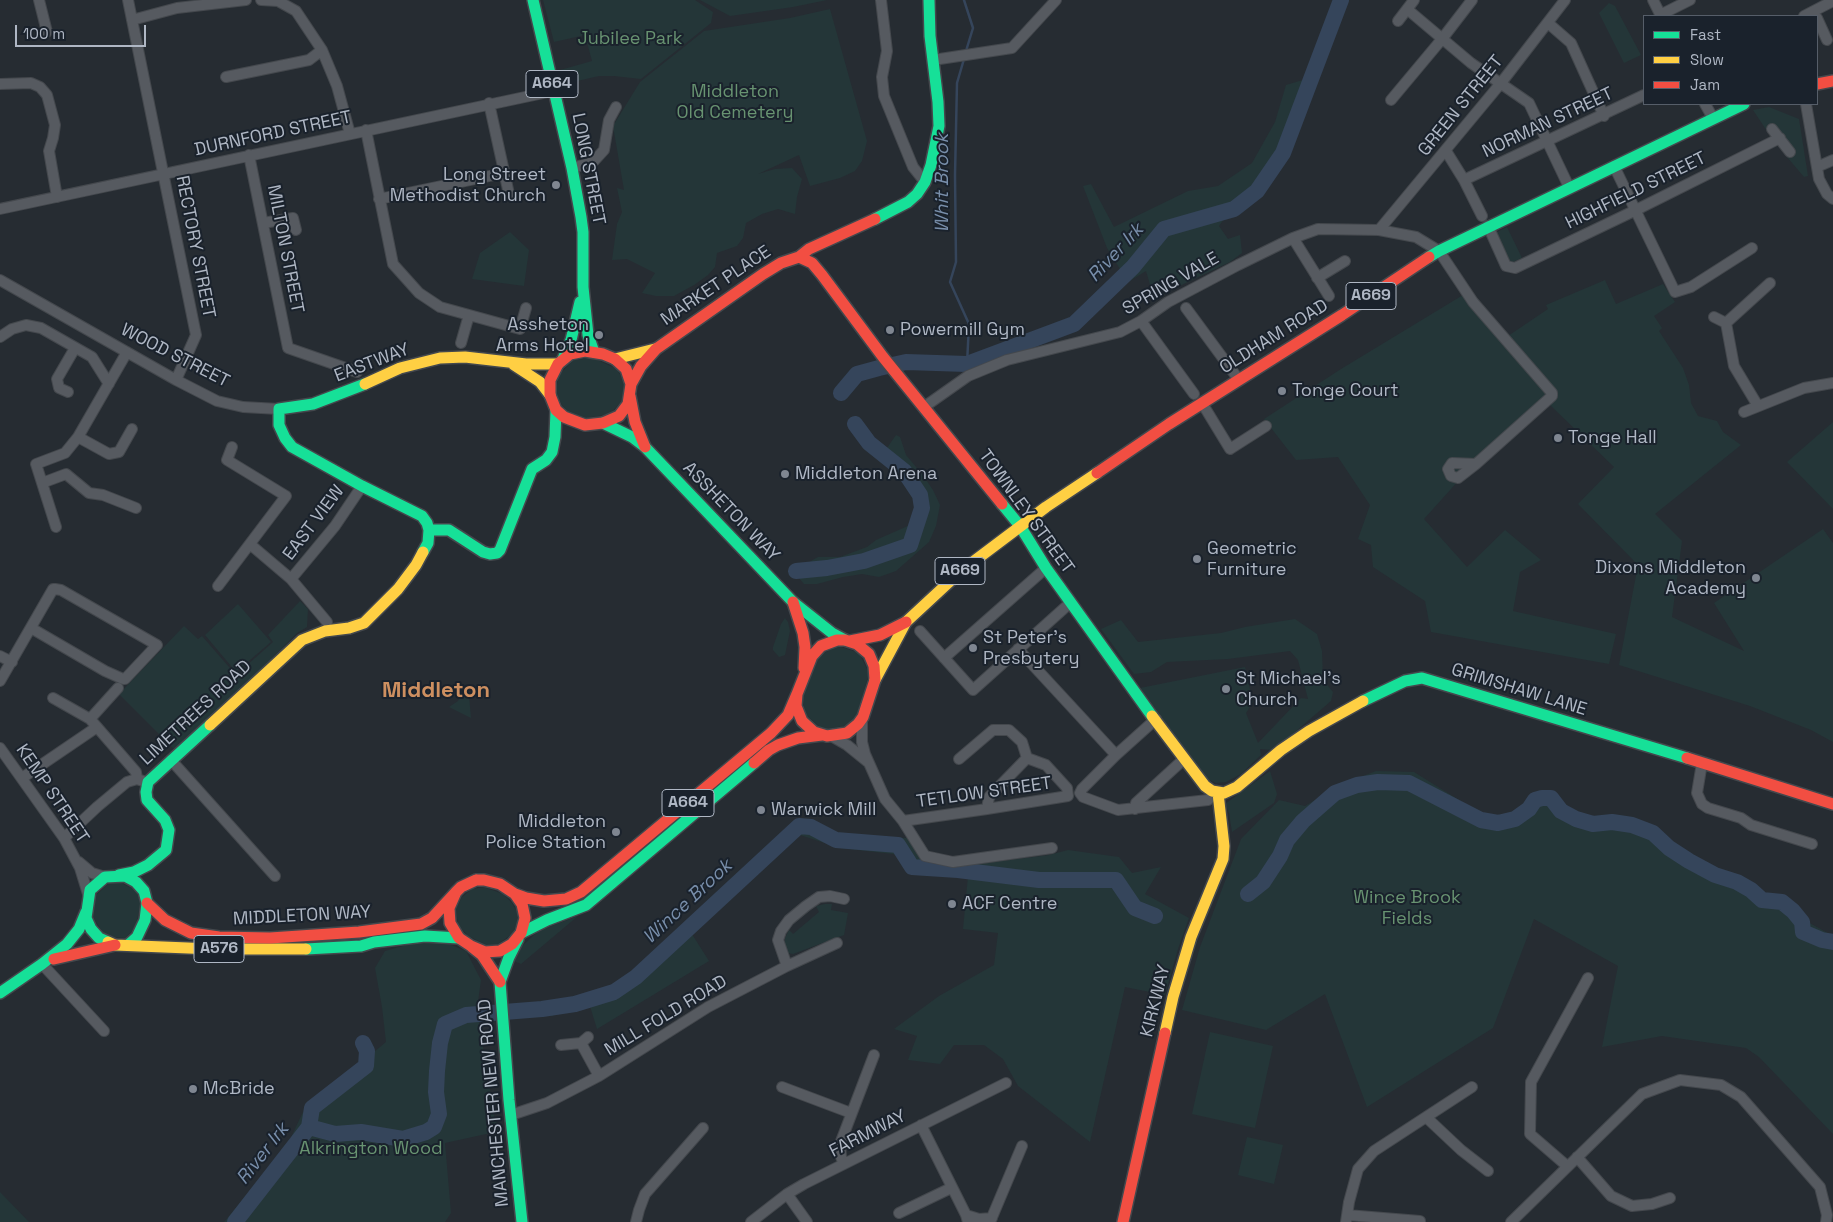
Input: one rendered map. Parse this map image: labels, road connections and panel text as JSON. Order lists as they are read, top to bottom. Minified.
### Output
{"streets":{"main road":["A664","LONG STREET","MARKET PLACE","A669","OLDHAM ROAD","EASTWAY","ASSHETON WAY","TOWNLEY STREET","GRIMSHAW LANE","LIMETREES ROAD","MIDDLETON WAY","A576","KIRKWAY","MANCHESTER NEW ROAD"],"street":["GREEN STREET","NORMAN STREET","DURNFORD STREET","HIGHFIELD STREET","RECTORY STREET","MILTON STREET","SPRING VALE","WOOD STREET","EAST VIEW","TETLOW STREET","KEMP STREET","MILL FOLD ROAD","FARMWAY"]},"crossings":[["A664","LONG STREET"],["A664","MARKET PLACE"],["A664","OLDHAM ROAD"],["A664","EASTWAY"],["A664","ASSHETON WAY"],["A664","MIDDLETON WAY"],["A664","MANCHESTER NEW ROAD"],["GREEN STREET","SPRING VALE"],["DURNFORD STREET","LONG STREET"],["DURNFORD STREET","RECTORY STREET"],["DURNFORD STREET","MILTON STREET"],["LONG STREET","MARKET PLACE"],["LONG STREET","EASTWAY"],["LONG STREET","ASSHETON WAY"],["HIGHFIELD STREET","OLDHAM ROAD"],["RECTORY STREET","WOOD STREET"],["SPRING VALE","OLDHAM ROAD"],["SPRING VALE","TOWNLEY STREET"],["MARKET PLACE","EASTWAY"],["MARKET PLACE","ASSHETON WAY"],["MARKET PLACE","TOWNLEY STREET"],["OLDHAM ROAD","ASSHETON WAY"],["OLDHAM ROAD","TOWNLEY STREET"],["WOOD STREET","EASTWAY"],["EASTWAY","ASSHETON WAY"],["TOWNLEY STREET","GRIMSHAW LANE"],["TOWNLEY STREET","KIRKWAY"],["GRIMSHAW LANE","KIRKWAY"],["LIMETREES ROAD","KEMP STREET"],["LIMETREES ROAD","MIDDLETON WAY"],["LIMETREES ROAD","A576"],["KEMP STREET","MIDDLETON WAY"],["KEMP STREET","A576"],["MIDDLETON WAY","A576"],["MIDDLETON WAY","MANCHESTER NEW ROAD"],["MILL FOLD ROAD","MANCHESTER NEW ROAD"]],"districts":["Middleton"],"water":["Whit Brook","River Irk","Wince Brook"],"parks":["Jubilee Park","Middleton Old Cemetery","Wince Brook Fields","Alkrington Wood"],"places":["Long Street Methodist Church","Powermill Gym","Assheton Arms Hotel","Tonge Court","Tonge Hall","Middleton Arena","Geometric Furniture","Dixons Middleton Academy","St Peter's Presbytery","St Michael's Church","Warwick Mill","Middleton Police Station","ACF Centre","McBride"],"legend":["Fast","Slow","Jam"],"scale_bar":"100 m"}
